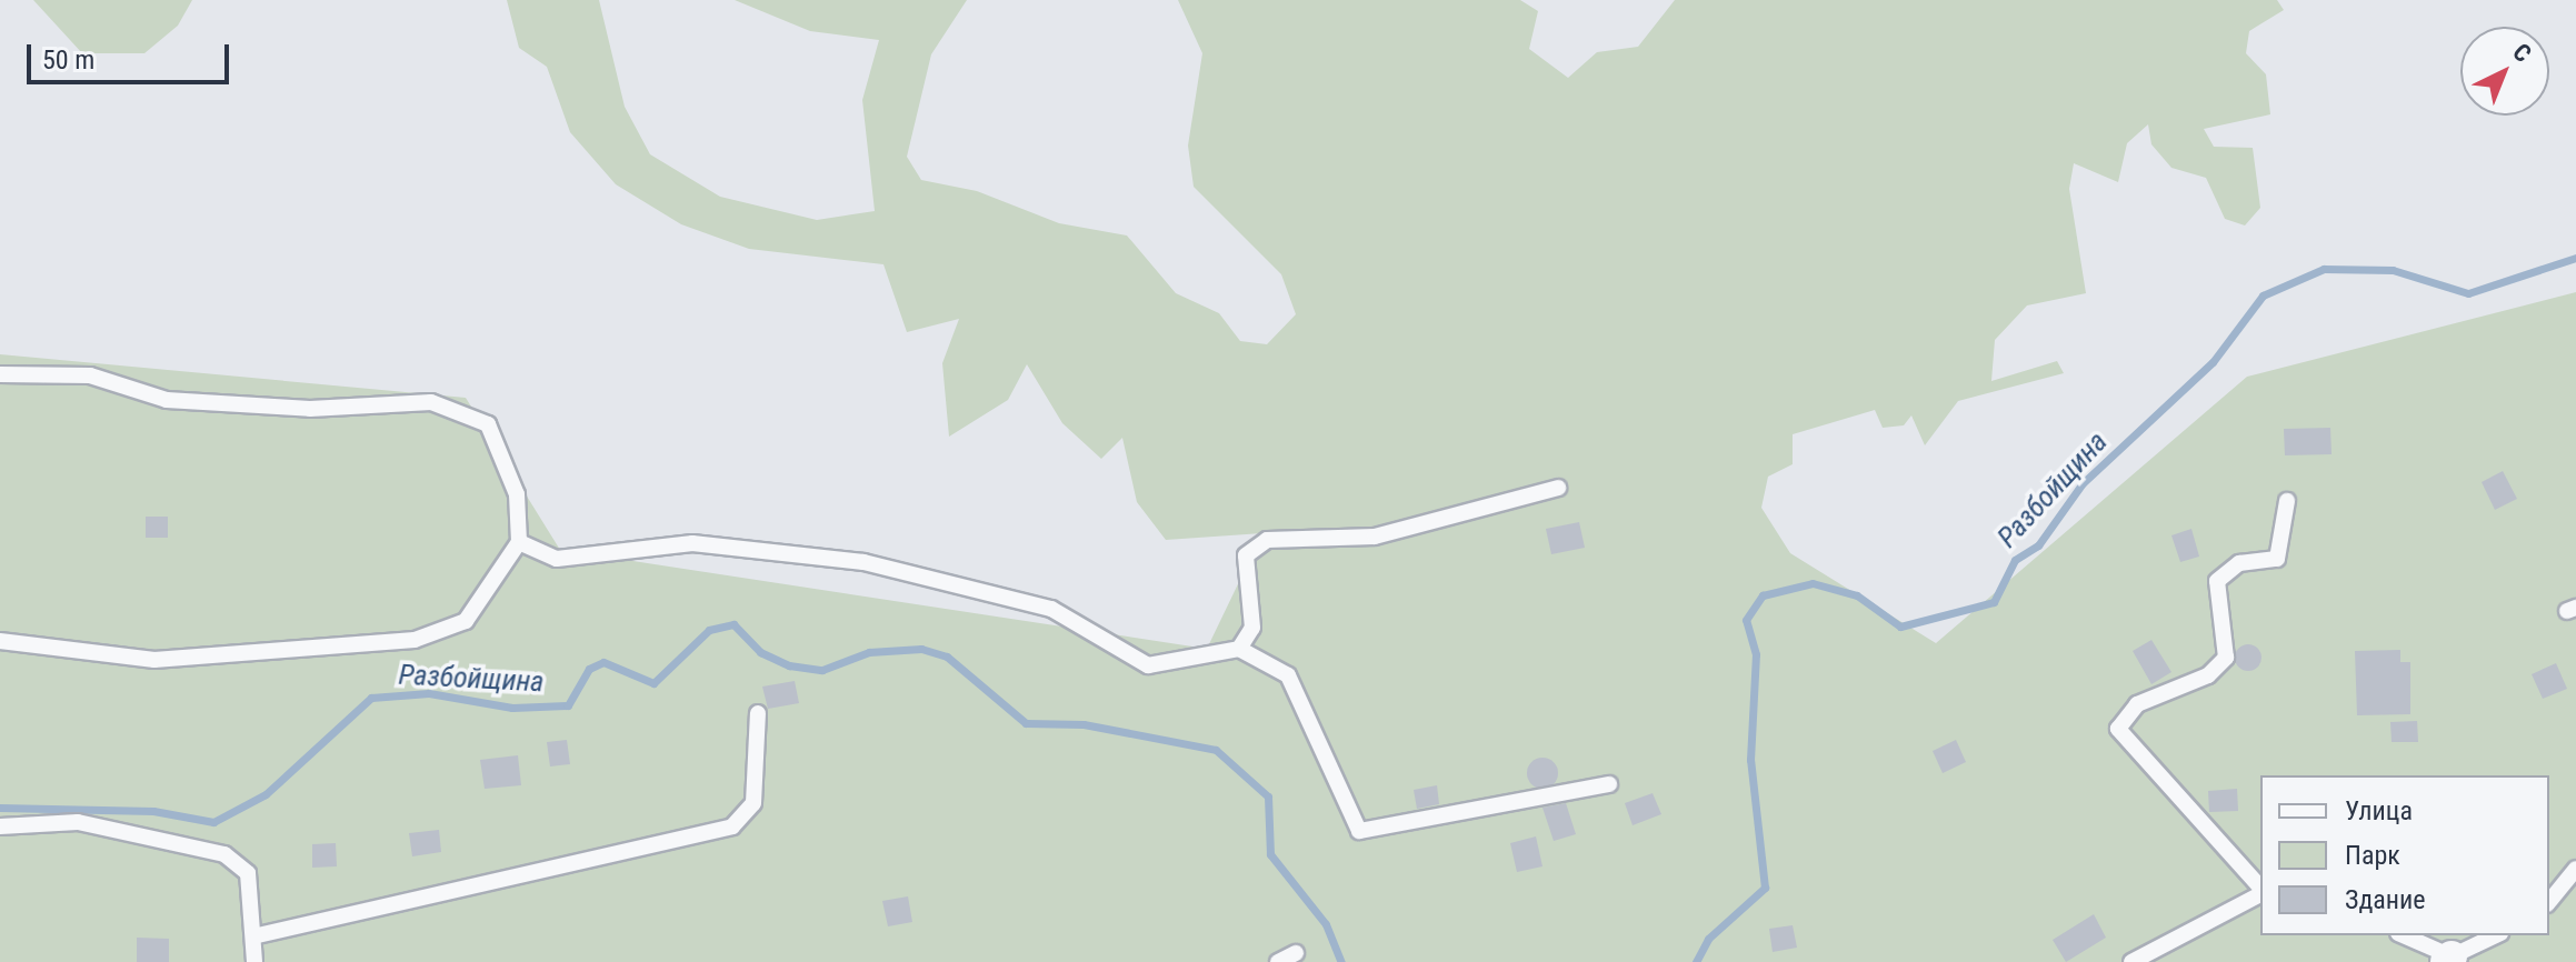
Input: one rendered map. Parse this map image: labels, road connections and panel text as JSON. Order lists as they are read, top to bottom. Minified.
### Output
{"water":["Разбойщина"],"legend":["Улица","Парк","Здание"],"scale_bar":"50 m","north":"top right"}
